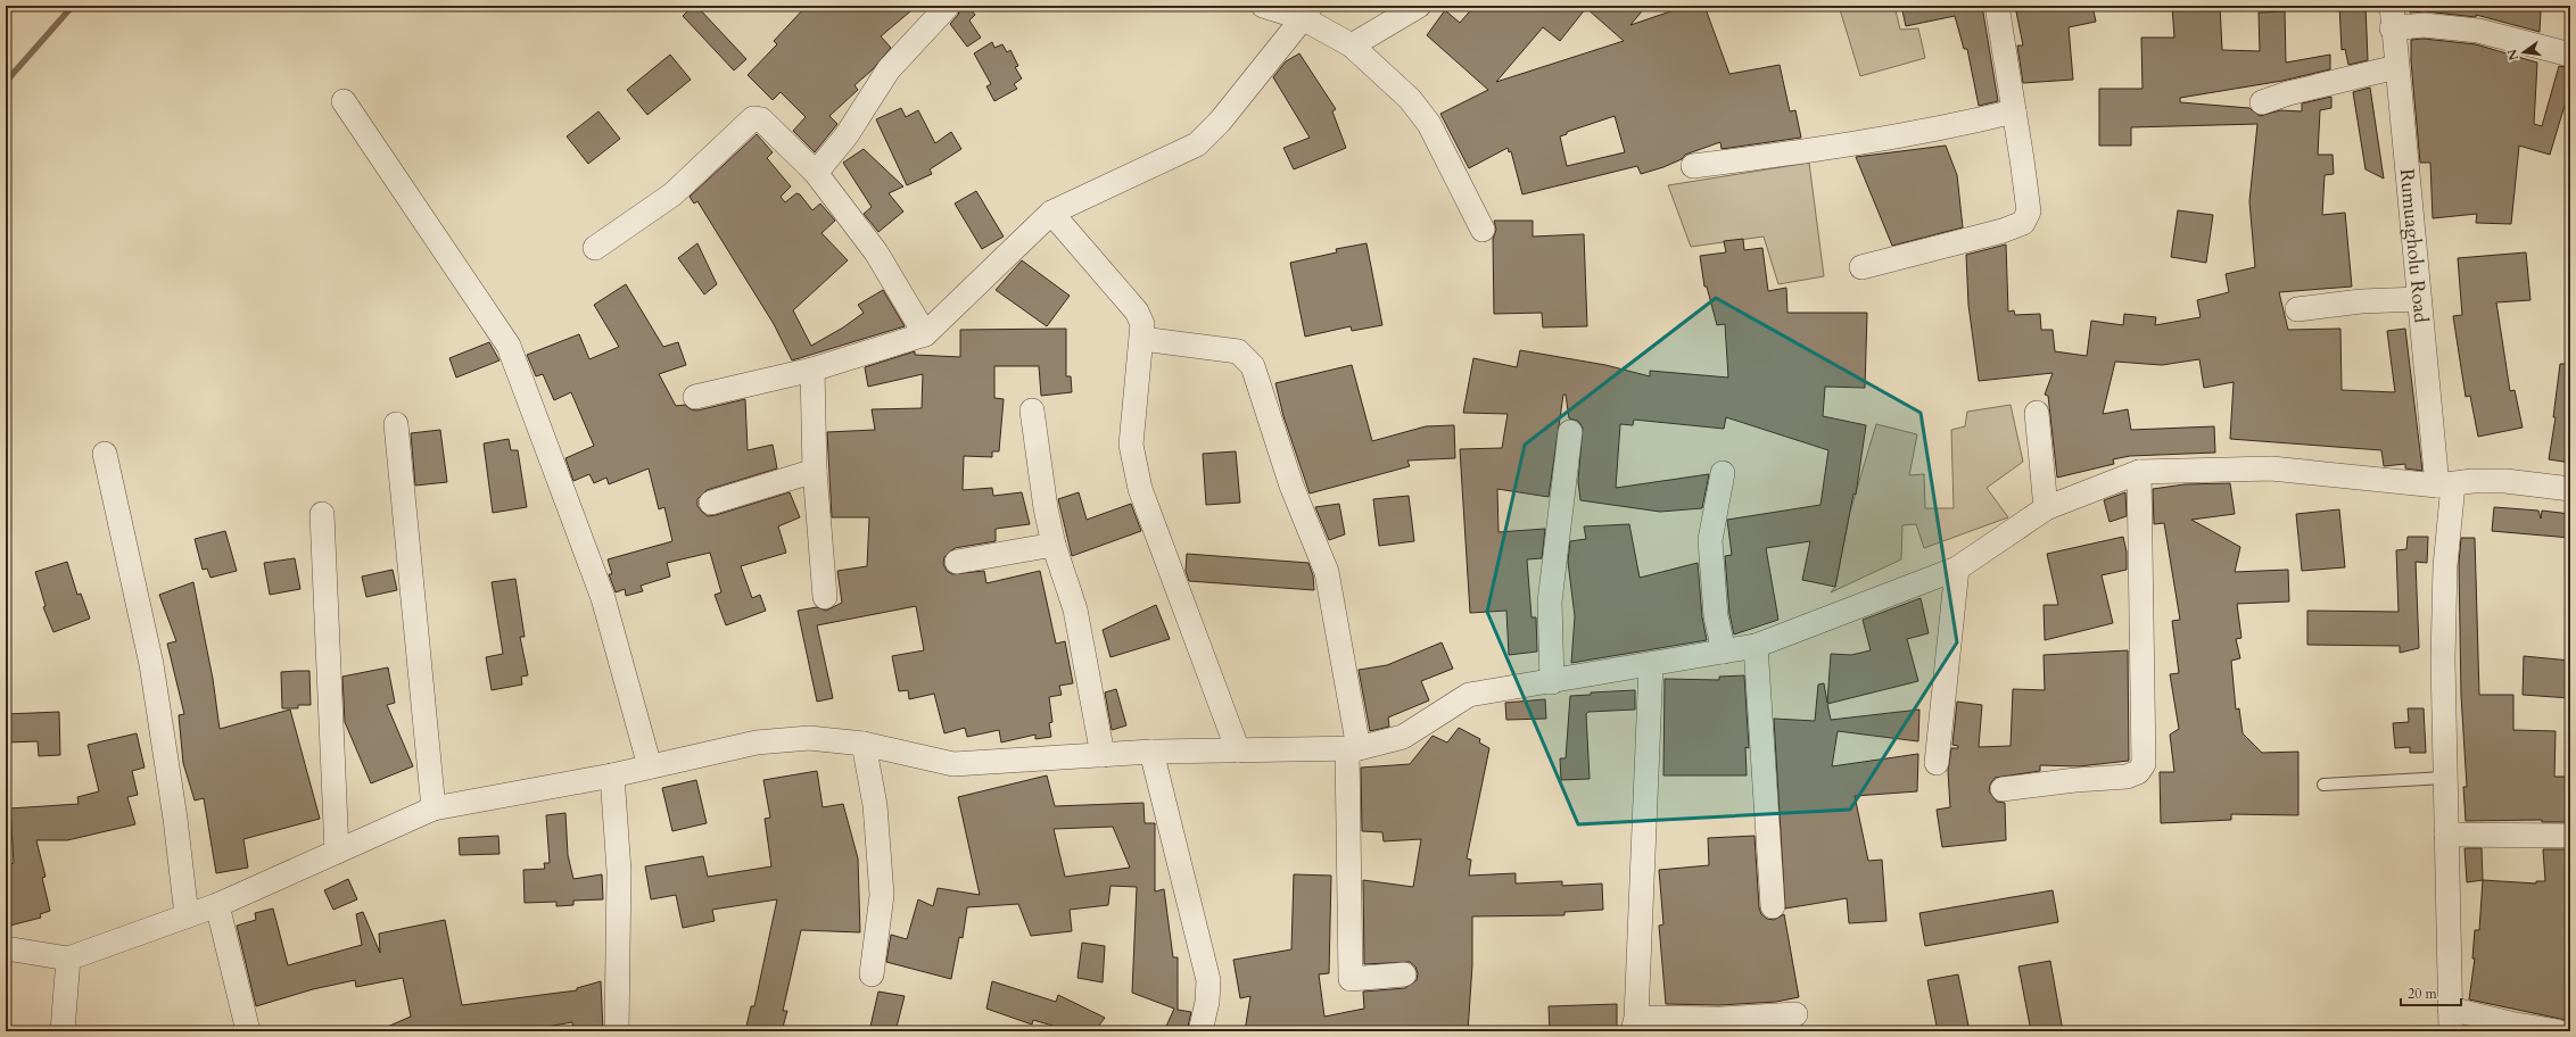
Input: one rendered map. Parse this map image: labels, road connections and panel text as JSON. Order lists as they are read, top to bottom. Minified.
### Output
{"streets":{"street":["Rumuagholu Road"]},"scale_bar":"20 m","north":"left"}
